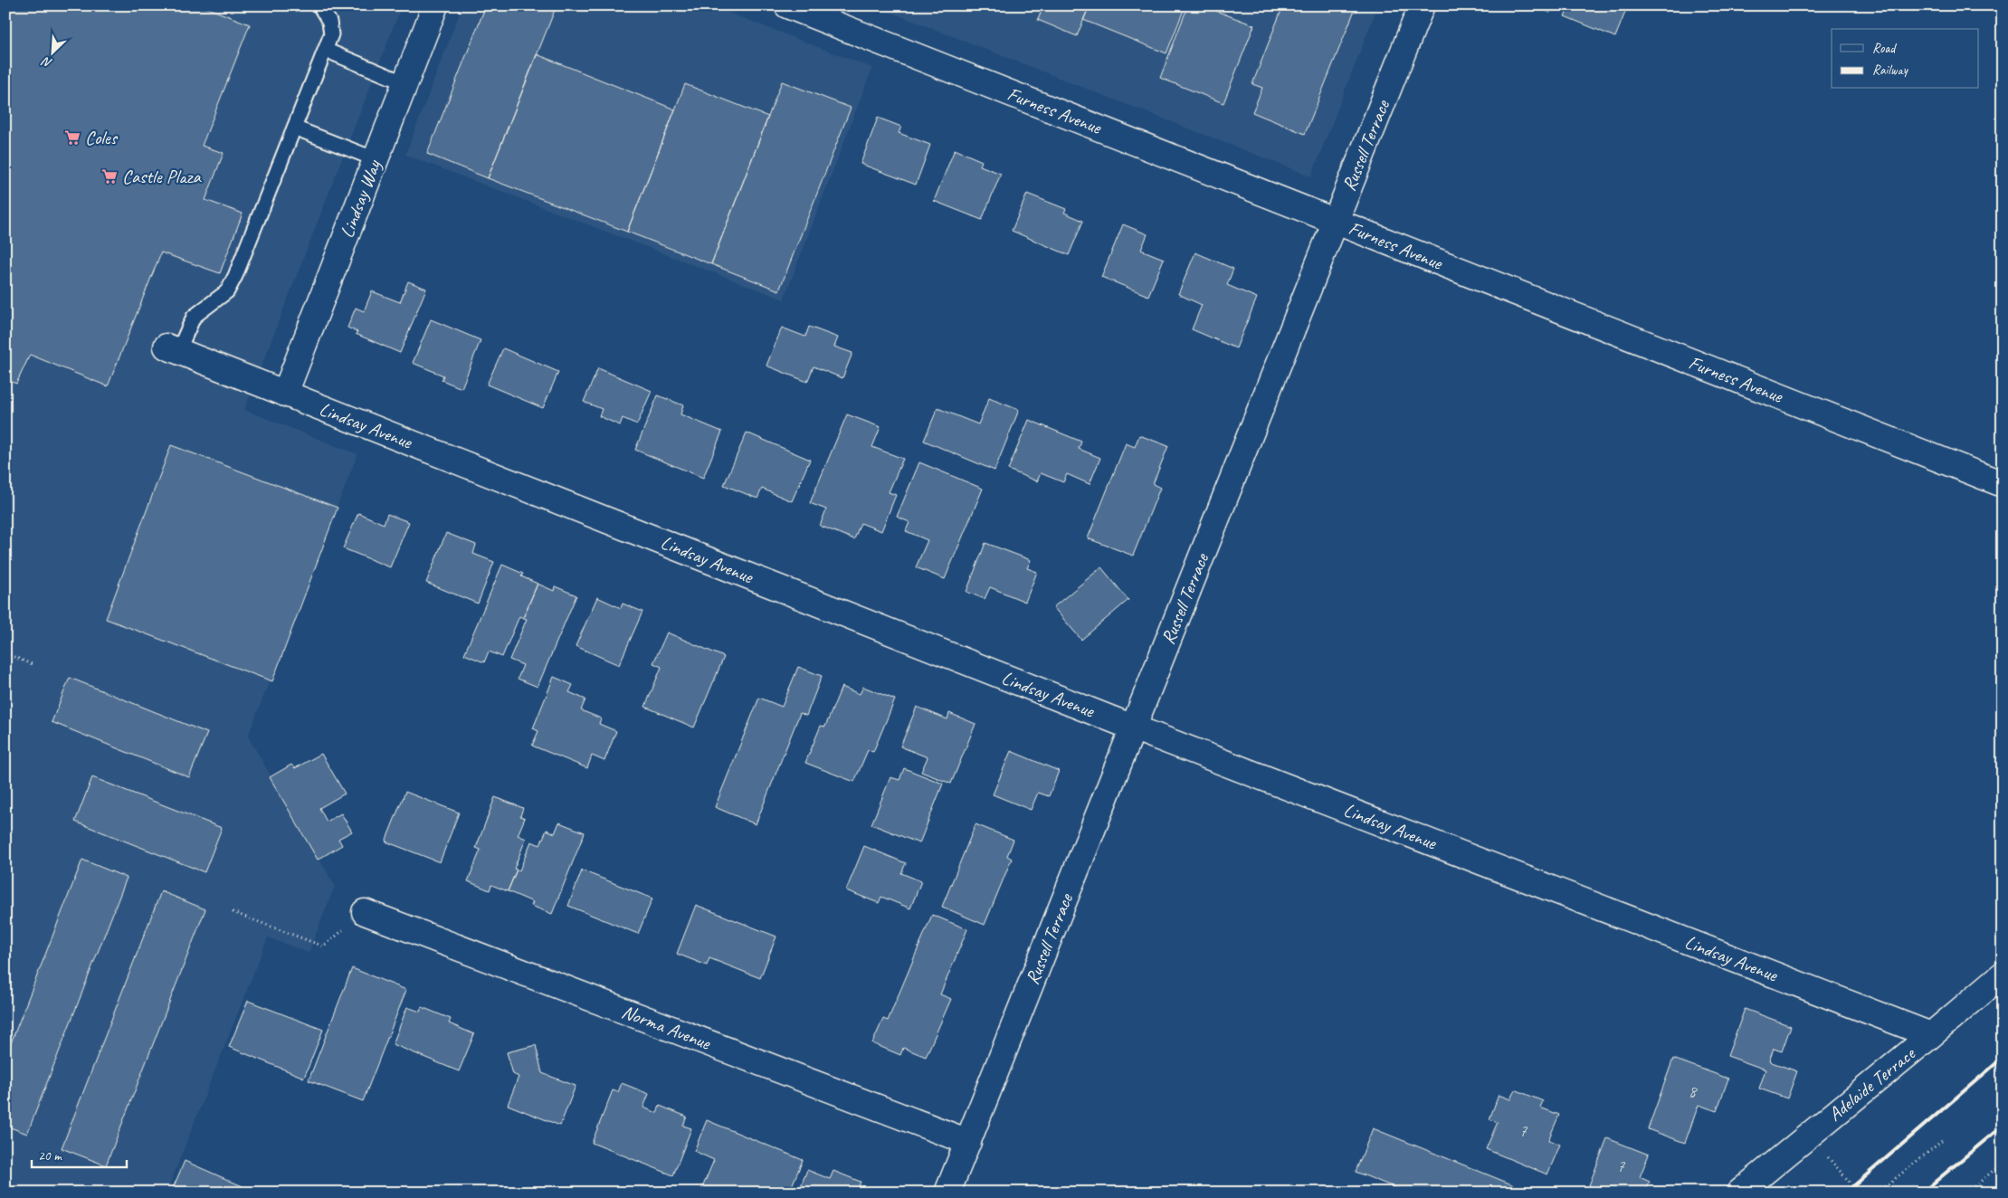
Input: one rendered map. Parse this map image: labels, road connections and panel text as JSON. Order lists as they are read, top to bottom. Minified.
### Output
{"streets":{"street":["Furness Avenue","Russell Terrace","Lindsay Way","Lindsay Avenue","Norma Avenue","Adelaide Terrace"]},"crossings":[["Furness Avenue","Russell Terrace"],["Russell Terrace","Lindsay Avenue"],["Russell Terrace","Norma Avenue"],["Lindsay Way","Lindsay Avenue"],["Lindsay Avenue","Adelaide Terrace"]],"places":{"supermarket":["Coles","Castle Plaza"]},"house_numbers":["8","7","7"],"legend":["Road","Railway"],"scale_bar":"20 m","north":"bottom left"}
